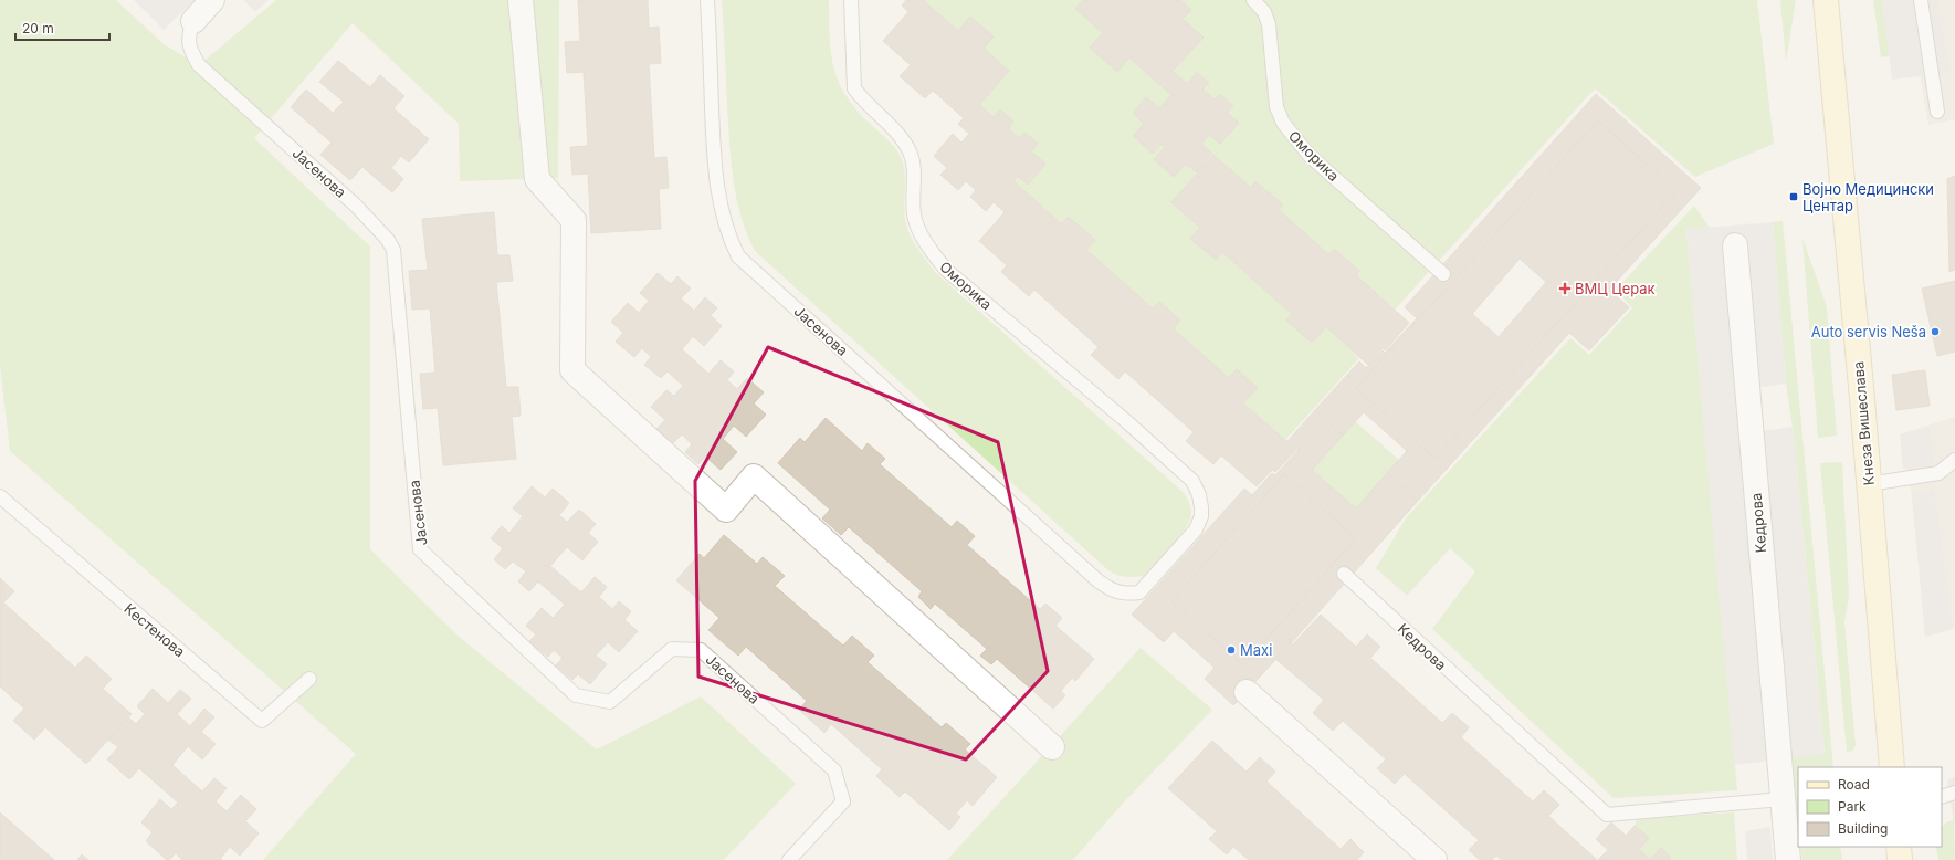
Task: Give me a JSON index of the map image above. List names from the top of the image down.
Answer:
{
  "streets": {
    "main road": ["Кнеза Вишеслава"],
    "street": ["Кедрова"],
    "lane": ["Оморика", "Јасенова", "Кестенова"]
  },
  "crossings": [
    ["Оморика", "Јасенова"]
  ],
  "places": {
    "transit": ["Војно Медицински Центар"],
    "health": ["ВМЦ Церак"],
    "other": ["Auto servis Neša", "Maxi"]
  },
  "legend": ["Road", "Park", "Building"],
  "scale_bar": "20 m"
}
